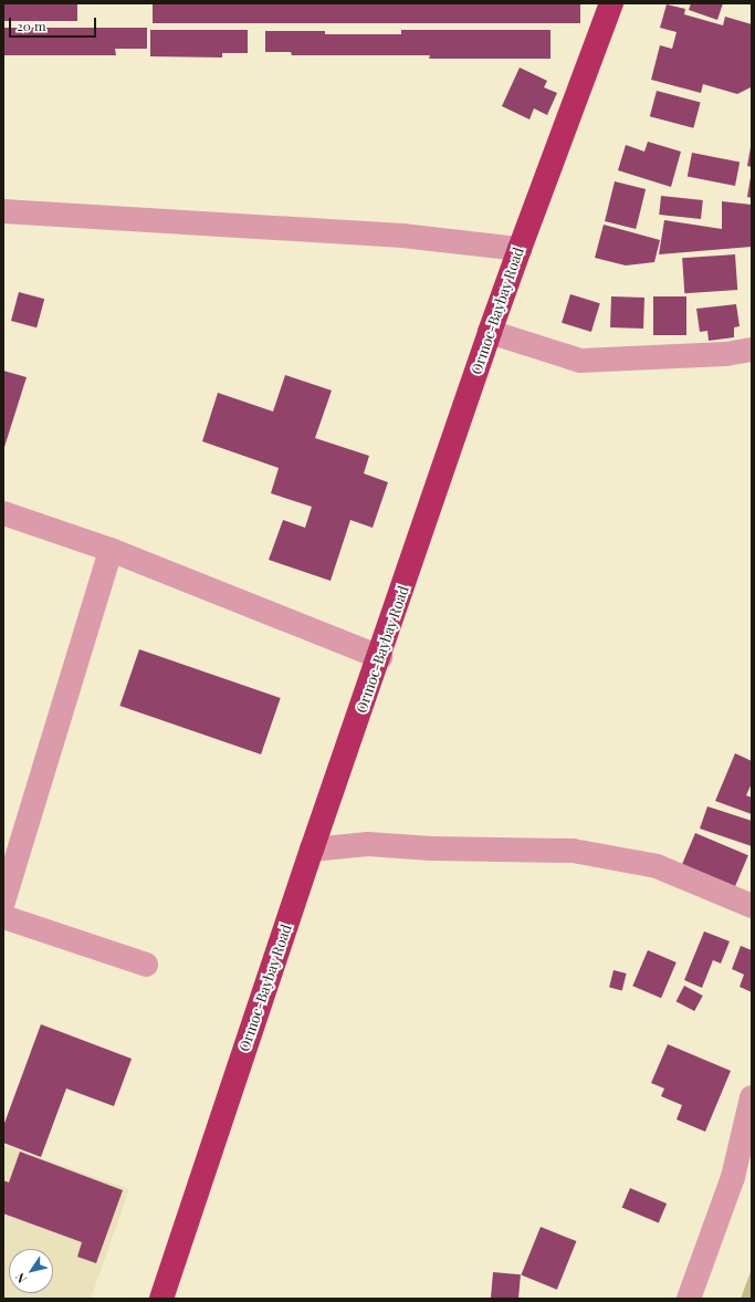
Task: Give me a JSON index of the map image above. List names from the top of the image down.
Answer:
{
  "streets": {
    "highway": ["Ormoc-Baybay Road"]
  },
  "scale_bar": "20 m",
  "north": "bottom left"
}
